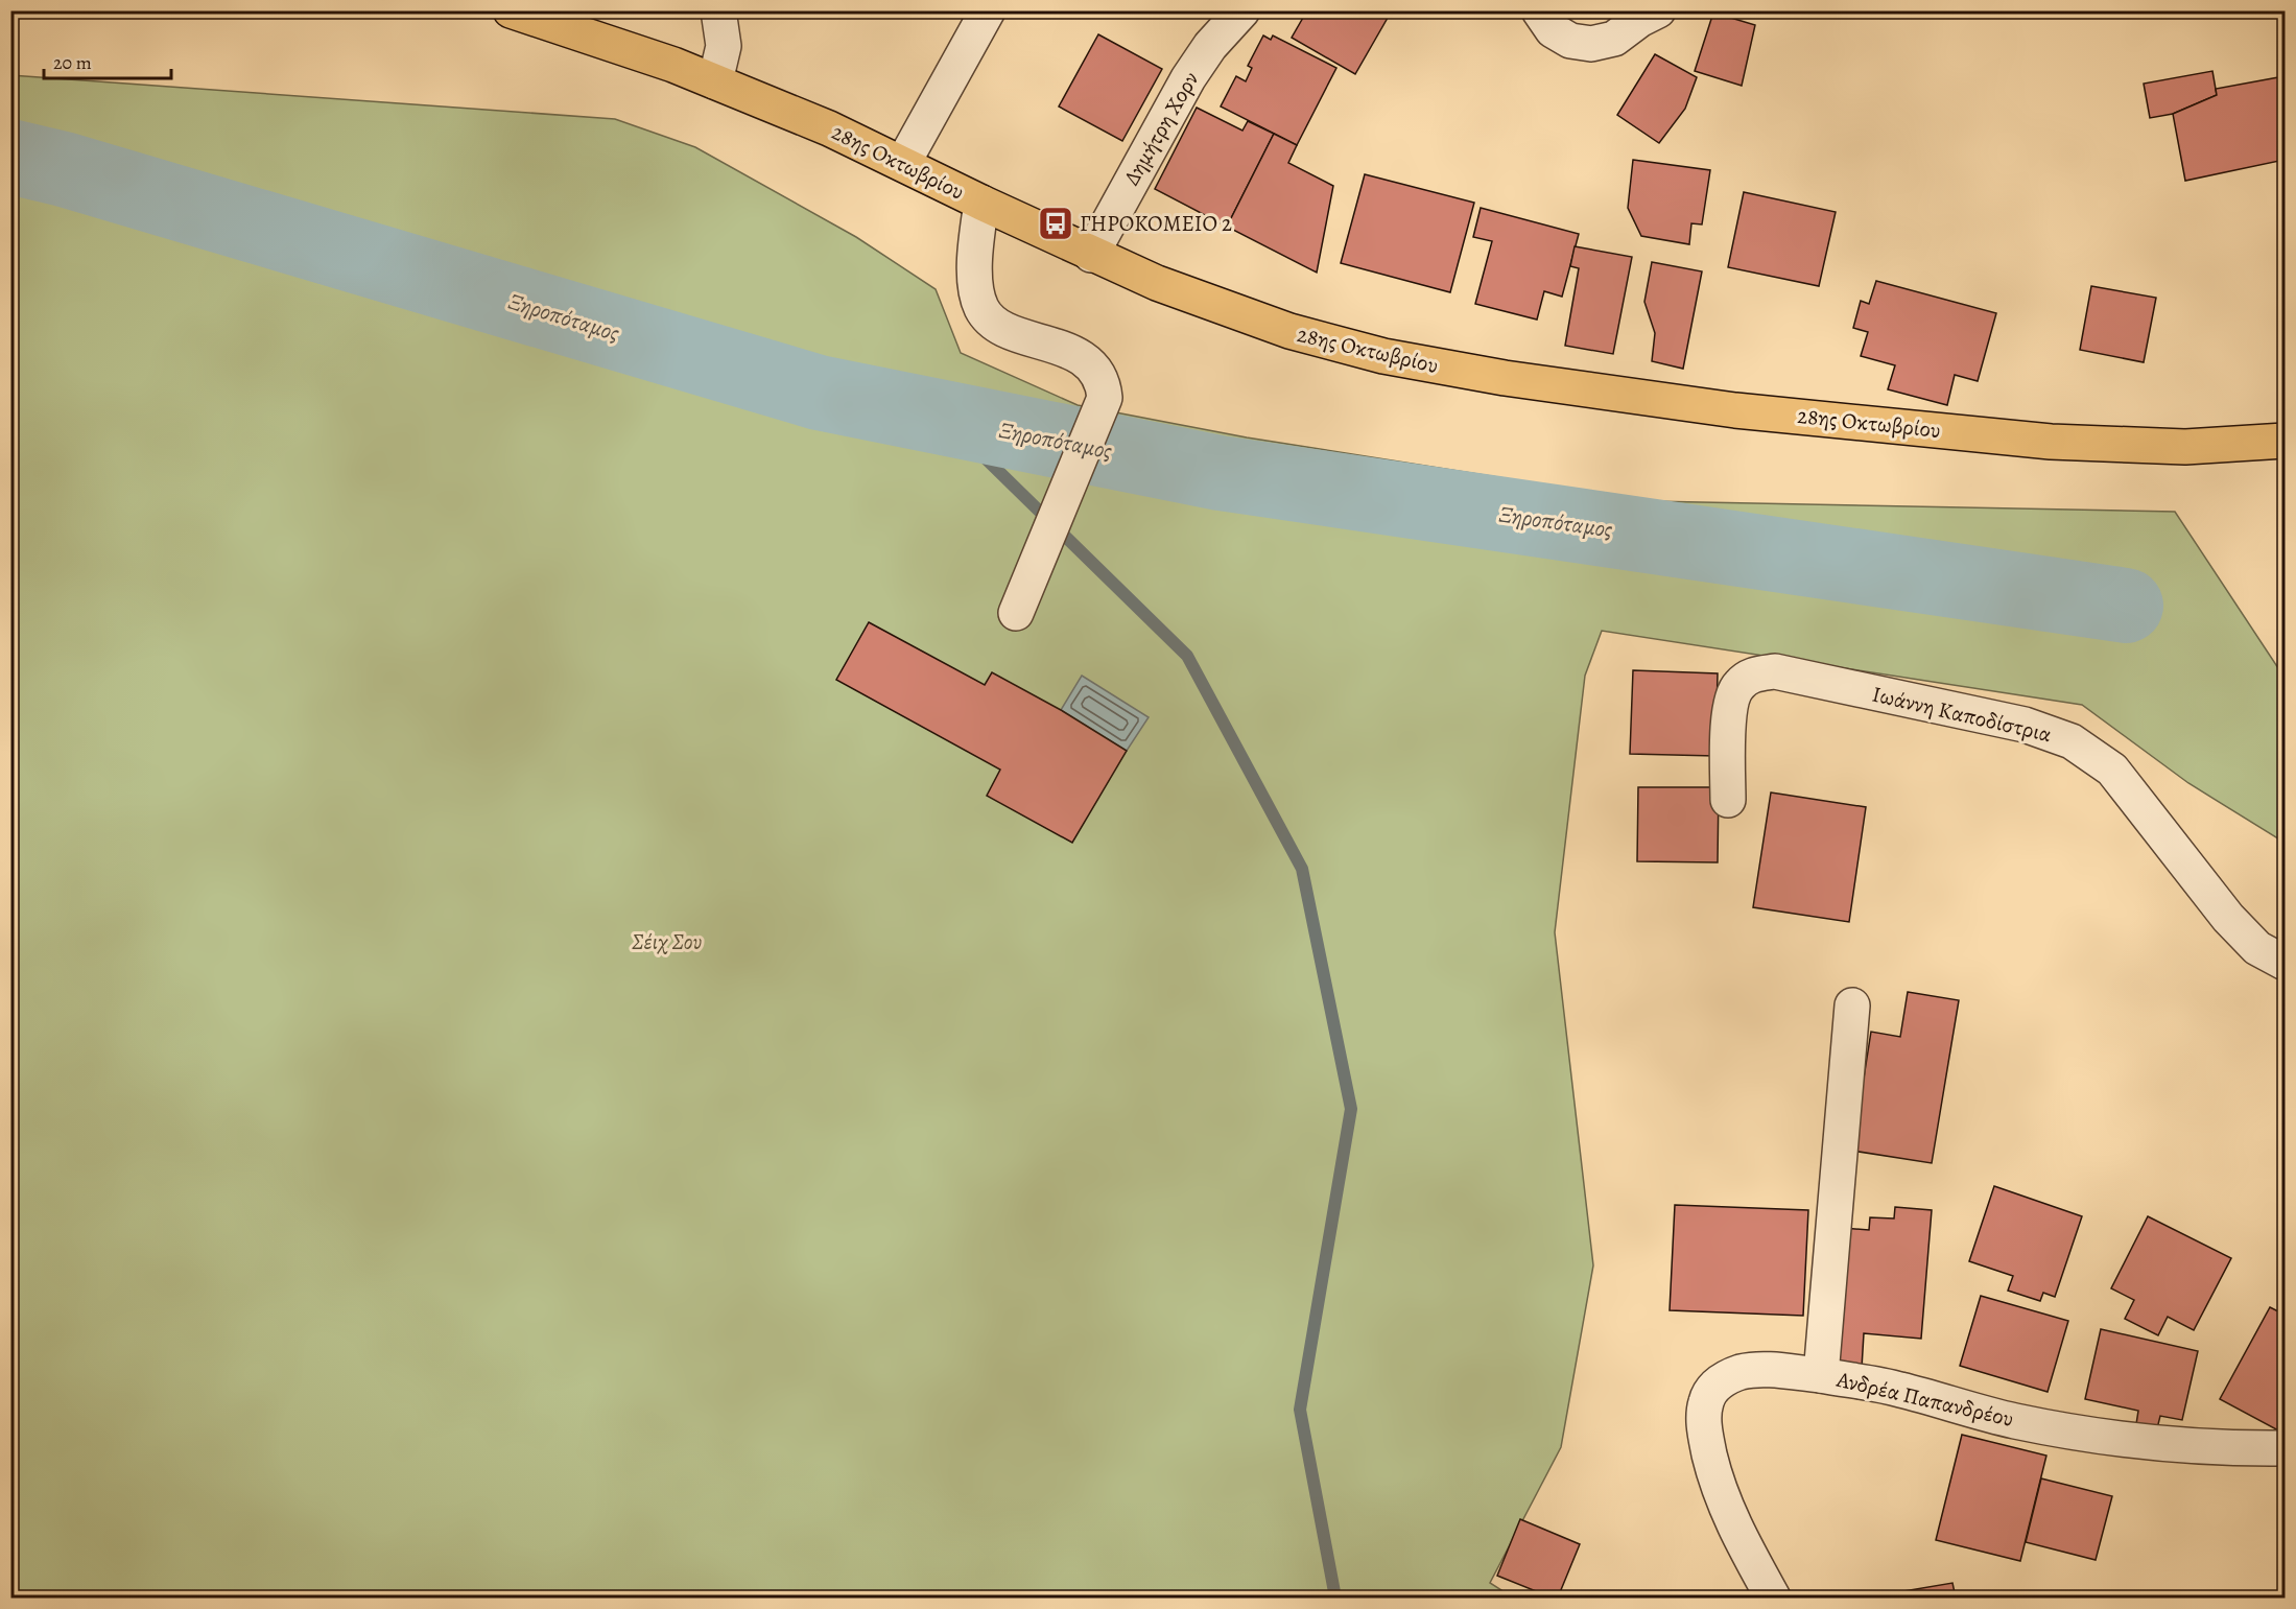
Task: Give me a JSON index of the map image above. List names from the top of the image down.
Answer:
{
  "streets": {
    "main road": ["28ης Οκτωβρίου"],
    "street": ["Δημήτρη Χορν", "Ιωάννη Καποδίστρια", "Ανδρέα Παπανδρέου"]
  },
  "crossings": [
    ["Δημήτρη Χορν", "28ης Οκτωβρίου"]
  ],
  "water": ["Ξηροπόταμος"],
  "parks": ["Σέιχ Σου"],
  "places": {
    "bus stop": ["ΓΗΡΟΚΟΜΕΙΟ 2"]
  },
  "scale_bar": "20 m"
}
